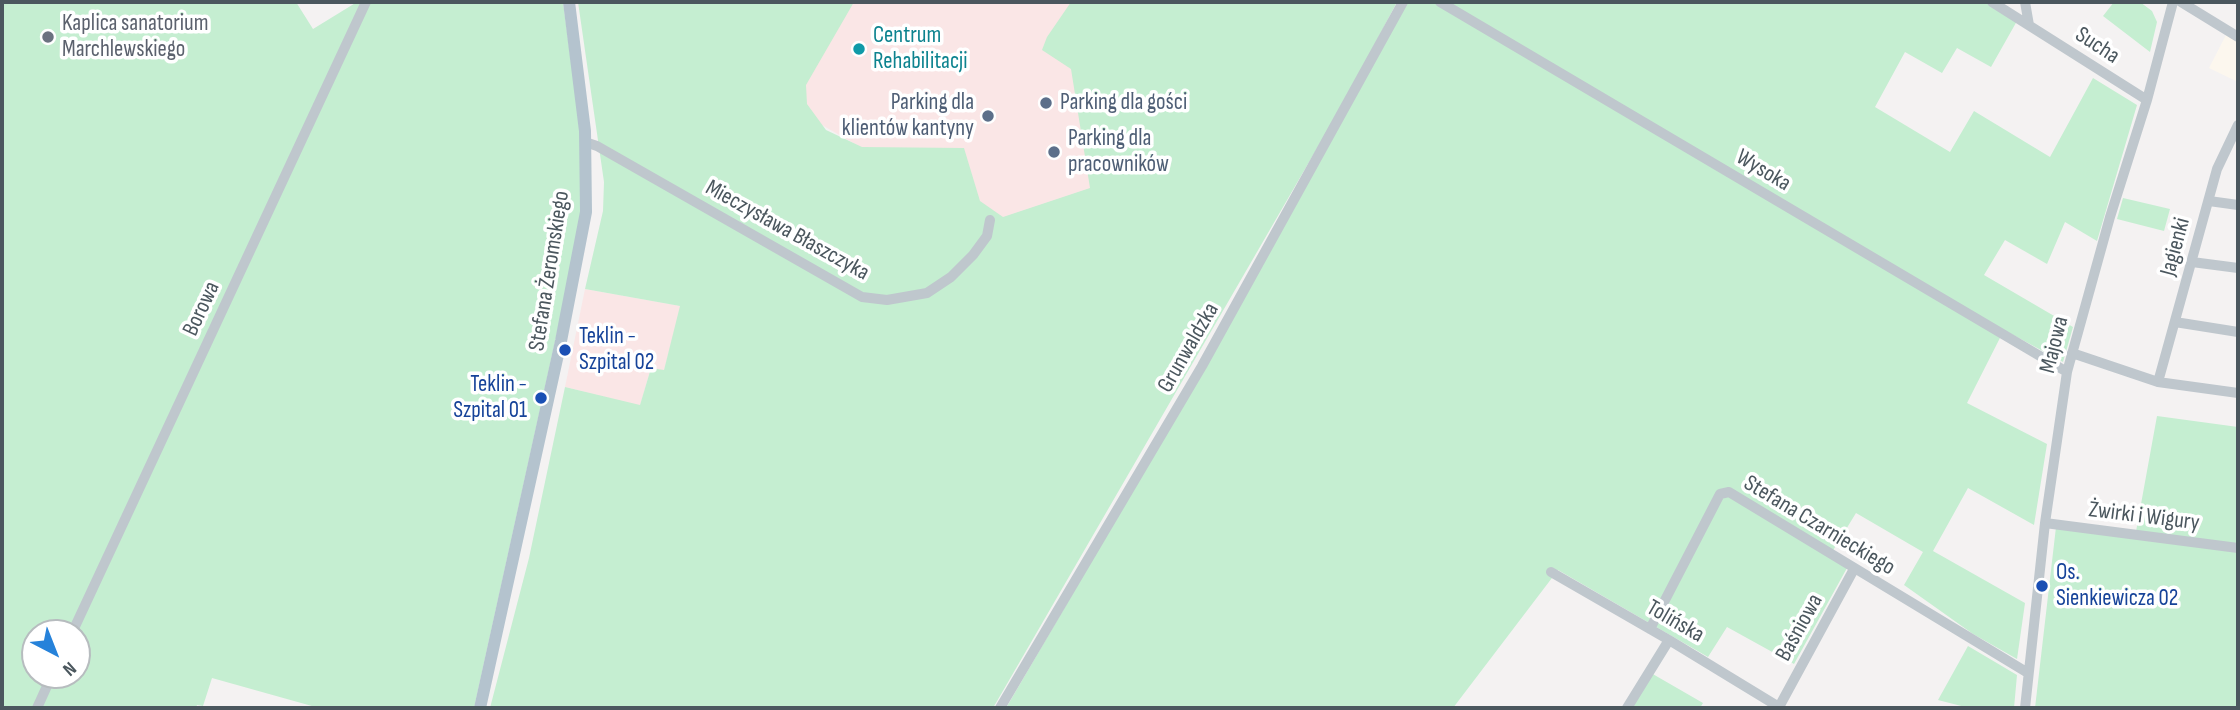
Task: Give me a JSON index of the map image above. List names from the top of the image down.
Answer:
{
  "streets": {
    "main road": ["Stefana Żeromskiego"],
    "street": [
      "Sucha",
      "Wysoka",
      "Mieczysława Błaszczyka",
      "Jagienki",
      "Borowa",
      "Majowa",
      "Grunwaldzka",
      "Żwirki i Wigury",
      "Stefana Czarnieckiego",
      "Tolińska",
      "Baśniowa"
    ]
  },
  "crossings": [
    ["Sucha", "Majowa"],
    ["Wysoka", "Majowa"],
    ["Mieczysława Błaszczyka", "Stefana Żeromskiego"],
    ["Majowa", "Żwirki i Wigury"],
    ["Majowa", "Stefana Czarnieckiego"],
    ["Stefana Czarnieckiego", "Tolińska"],
    ["Stefana Czarnieckiego", "Baśniowa"],
    ["Tolińska", "Baśniowa"]
  ],
  "places": [
    "Kaplica sanatorium Marchlewskiego",
    "Centrum Rehabilitacji",
    "Parking dla gości",
    "Parking dla klientów kantyny",
    "Parking dla pracowników",
    "Teklin - Szpital 02",
    "Teklin - Szpital 01",
    "Os. Sienkiewicza 02"
  ],
  "north": "bottom right"
}
